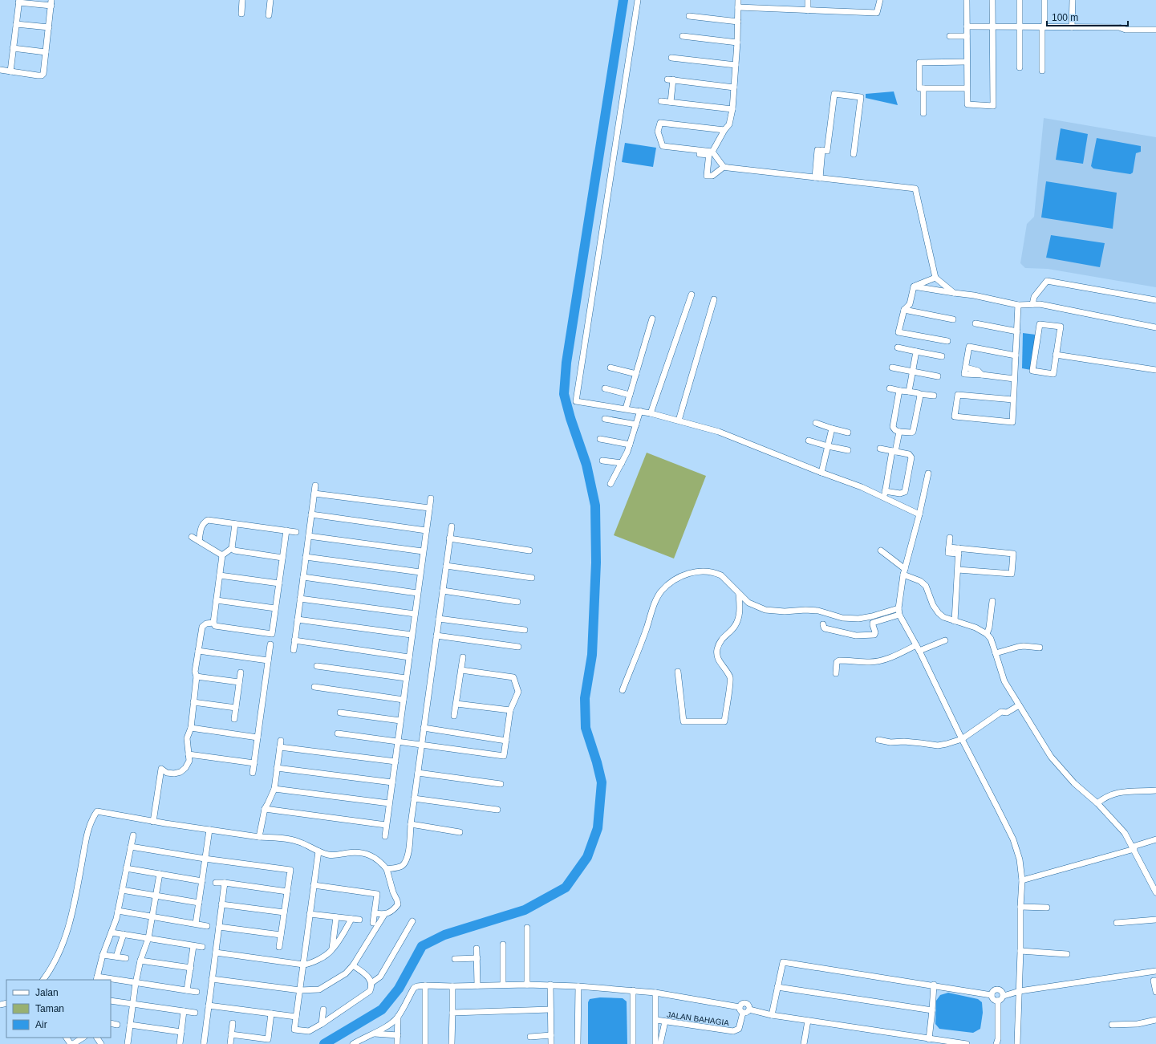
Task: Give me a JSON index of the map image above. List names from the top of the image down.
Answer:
{
  "streets": {
    "street": ["JALAN BAHAGIA"]
  },
  "legend": ["Jalan", "Taman", "Air"],
  "scale_bar": "100 m"
}
